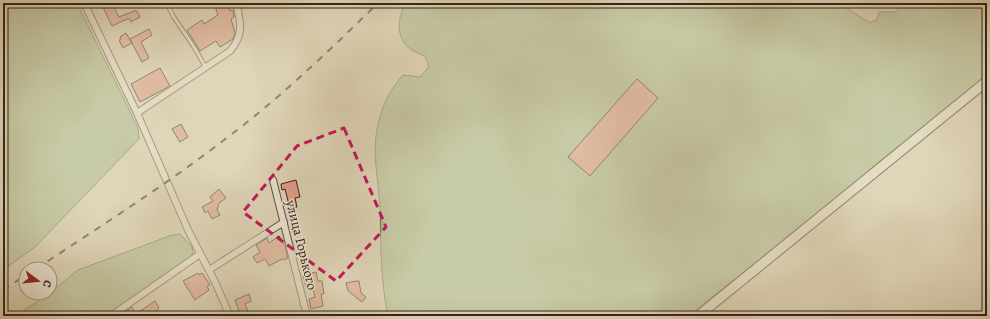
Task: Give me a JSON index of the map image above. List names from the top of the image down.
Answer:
{
  "streets": {
    "street": ["улица Горького"]
  },
  "north": "right"
}
